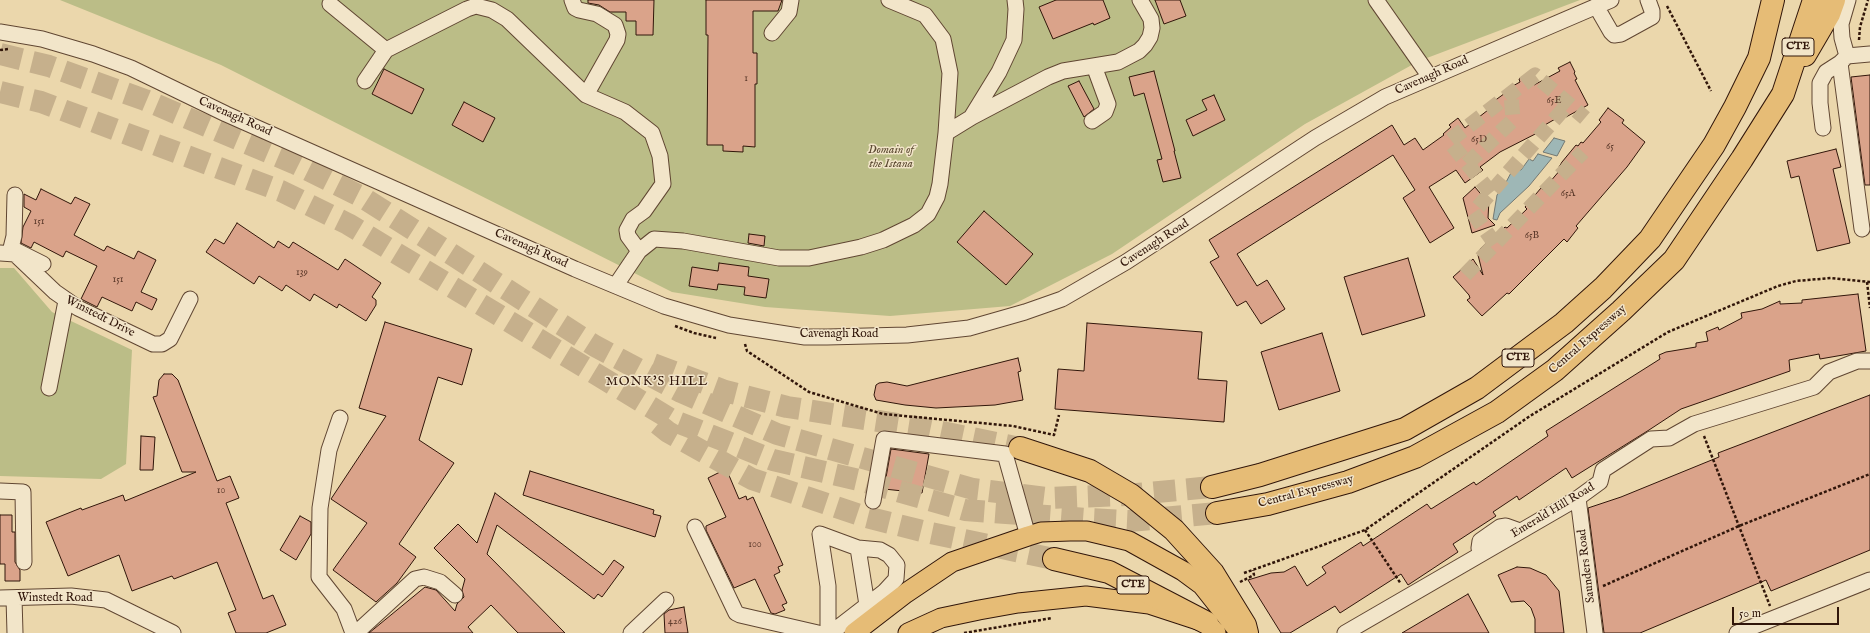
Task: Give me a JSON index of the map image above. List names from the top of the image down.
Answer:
{
  "streets": {
    "highway": ["CTE", "Central Expressway"],
    "street": [
      "Cavenagh Road",
      "Winstedt Drive",
      "Emerald Hill Road",
      "Saunders Road",
      "Winstedt Road"
    ]
  },
  "crossings": [
    ["Emerald Hill Road", "Saunders Road"]
  ],
  "districts": ["MONK'S HILL"],
  "parks": ["Domain of the Istana"],
  "house_numbers": [
    "1",
    "65E",
    "65D",
    "65",
    "65A",
    "151",
    "65B",
    "139",
    "151",
    "10",
    "100",
    "426"
  ],
  "scale_bar": "50 m"
}
